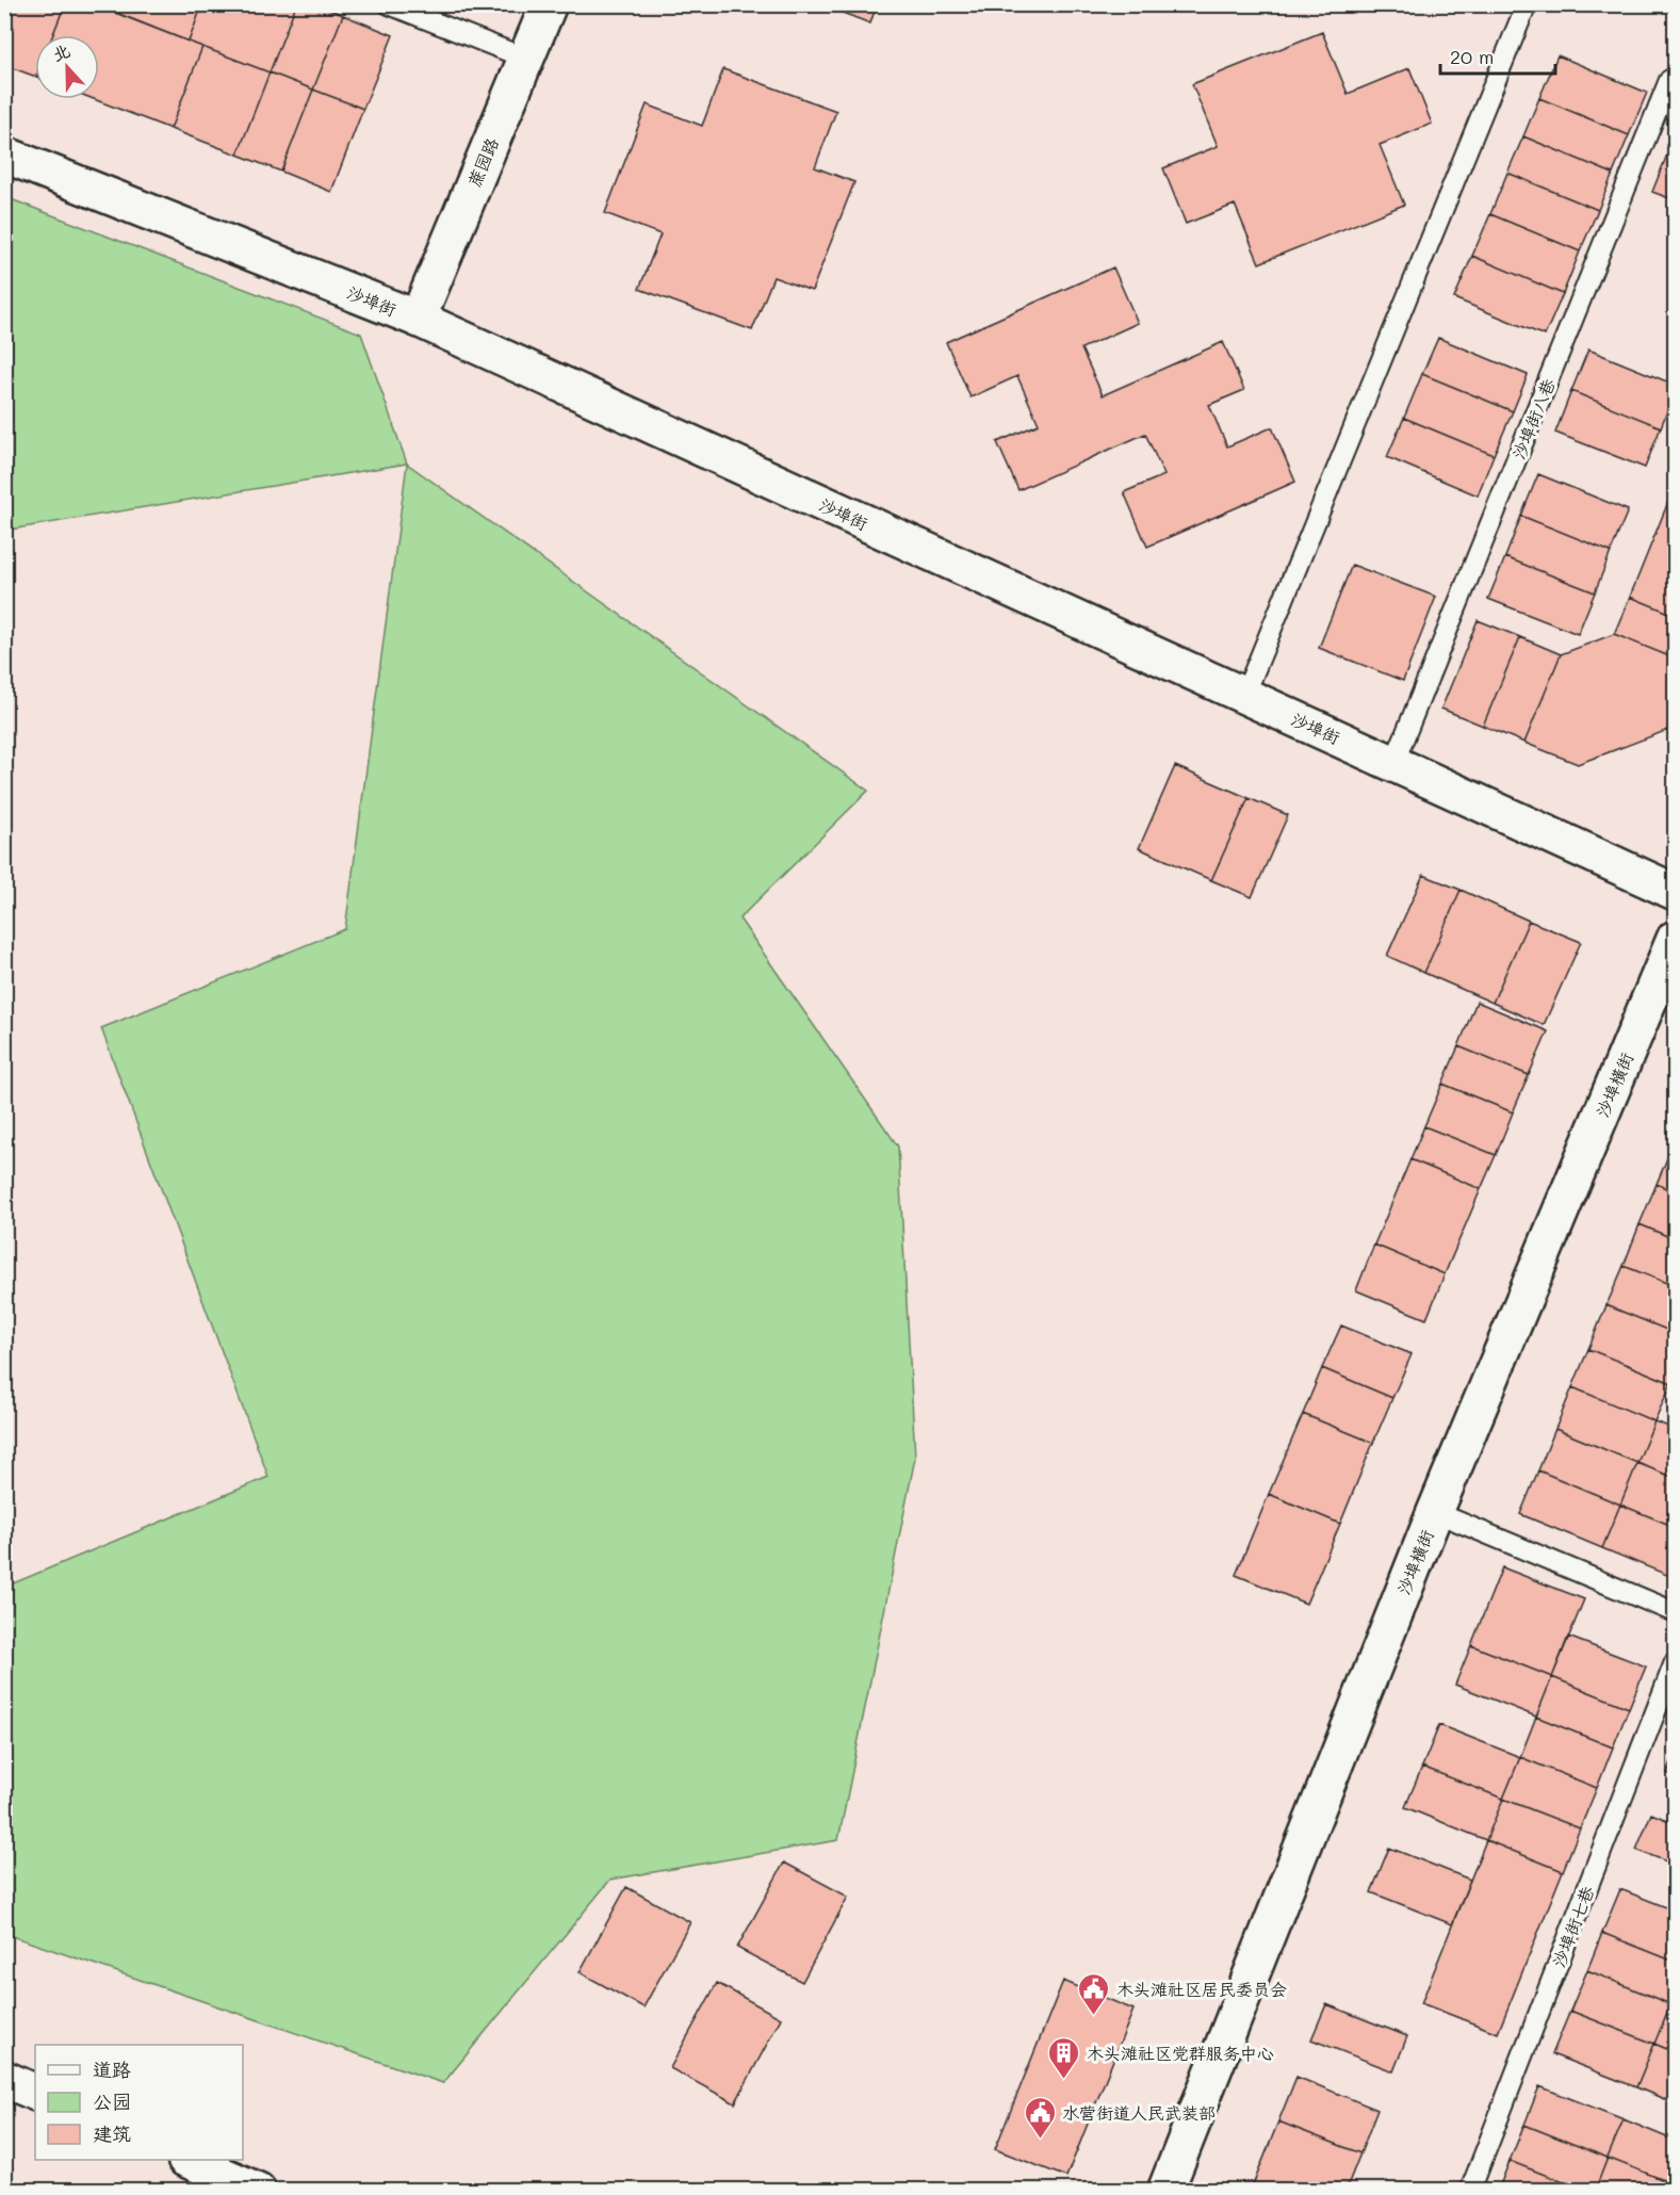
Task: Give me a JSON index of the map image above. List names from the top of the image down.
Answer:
{
  "streets": {
    "street": ["蔗园路", "沙埠街", "沙埠横街"],
    "lane": ["沙埠街八巷", "沙埠街七巷"]
  },
  "crossings": [
    ["蔗园路", "沙埠街"],
    ["沙埠街", "沙埠街八巷"]
  ],
  "places": {
    "public building": ["木头滩社区居民委员会", "水营街道人民武装部"],
    "building": ["木头滩社区党群服务中心"]
  },
  "legend": ["道路", "公园", "建筑"],
  "scale_bar": "20 m",
  "north": "top"
}
